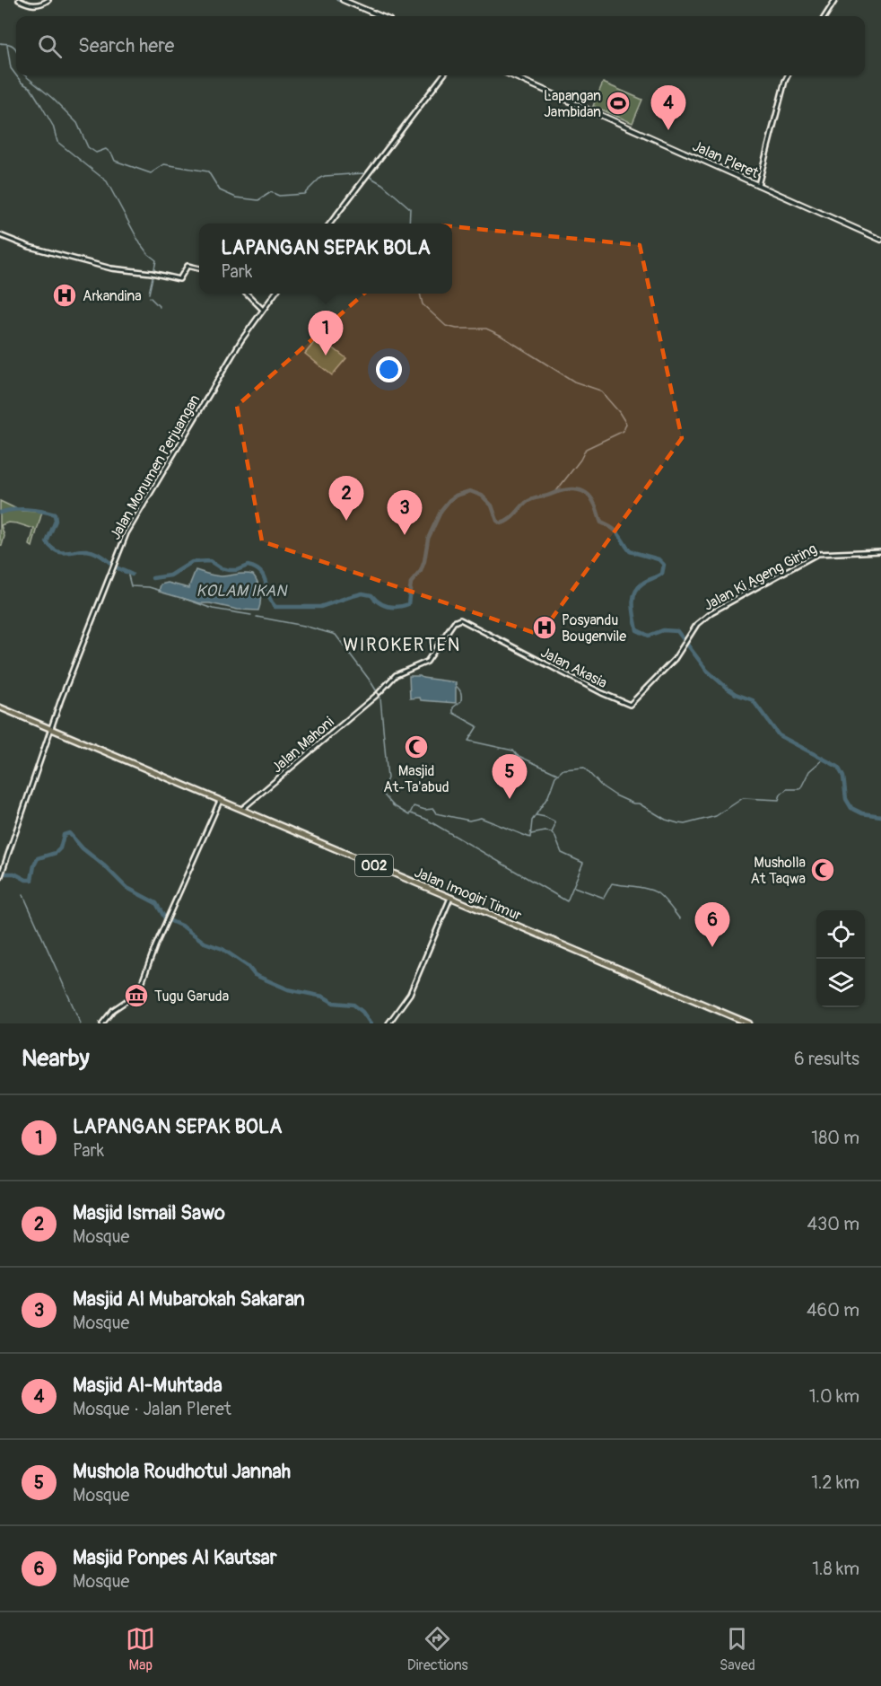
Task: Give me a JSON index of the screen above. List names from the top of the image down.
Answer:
{
  "streets": {
    "main road": ["Jalan Pleret", "002", "Jalan Imogiri Timur"],
    "street": [
      "Jalan Monumen Perjuangan",
      "Jalan Ki Ageng Giring",
      "Jalan Akasia",
      "Jalan Mahoni"
    ]
  },
  "crossings": [
    ["Jalan Monumen Perjuangan", "Jalan Imogiri Timur"],
    ["Jalan Ki Ageng Giring", "Jalan Akasia"],
    ["Jalan Akasia", "Jalan Mahoni"],
    ["Jalan Mahoni", "Jalan Imogiri Timur"]
  ],
  "districts": ["WIROKERTEN"],
  "water": ["KOLAM IKAN"],
  "places": {
    "sports": ["Lapangan Jambidan"],
    "hospital": ["Arkandina", "Posyandu Bougenvile"],
    "mosque": ["Masjid At-Ta'abud", "Musholla At Taqwa"],
    "museum": ["Tugu Garuda"]
  },
  "page": {
    "search": "Search here",
    "pins": [
      "4",
      "1",
      "2",
      "3",
      "5",
      "6"
    ],
    "popup": ["LAPANGAN SEPAK BOLA", "Park"],
    "heading": ["Nearby", "6 results"],
    "list": [
      {
        "mark": "1",
        "name": "LAPANGAN SEPAK BOLA",
        "note": "Park",
        "value": "180 m"
      },
      {
        "mark": "2",
        "name": "Masjid Ismail Sawo",
        "note": "Mosque",
        "value": "430 m"
      },
      {
        "mark": "3",
        "name": "Masjid Al Mubarokah Sakaran",
        "note": "Mosque",
        "value": "460 m"
      },
      {
        "mark": "4",
        "name": "Masjid Al-Muhtada",
        "note": "Mosque · Jalan Pleret",
        "value": "1.0 km"
      },
      {
        "mark": "5",
        "name": "Mushola Roudhotul Jannah",
        "note": "Mosque",
        "value": "1.2 km"
      },
      {
        "mark": "6",
        "name": "Masjid Ponpes Al Kautsar",
        "note": "Mosque",
        "value": "1.8 km"
      }
    ],
    "nav": ["Map", "Directions", "Saved"]
  }
}
